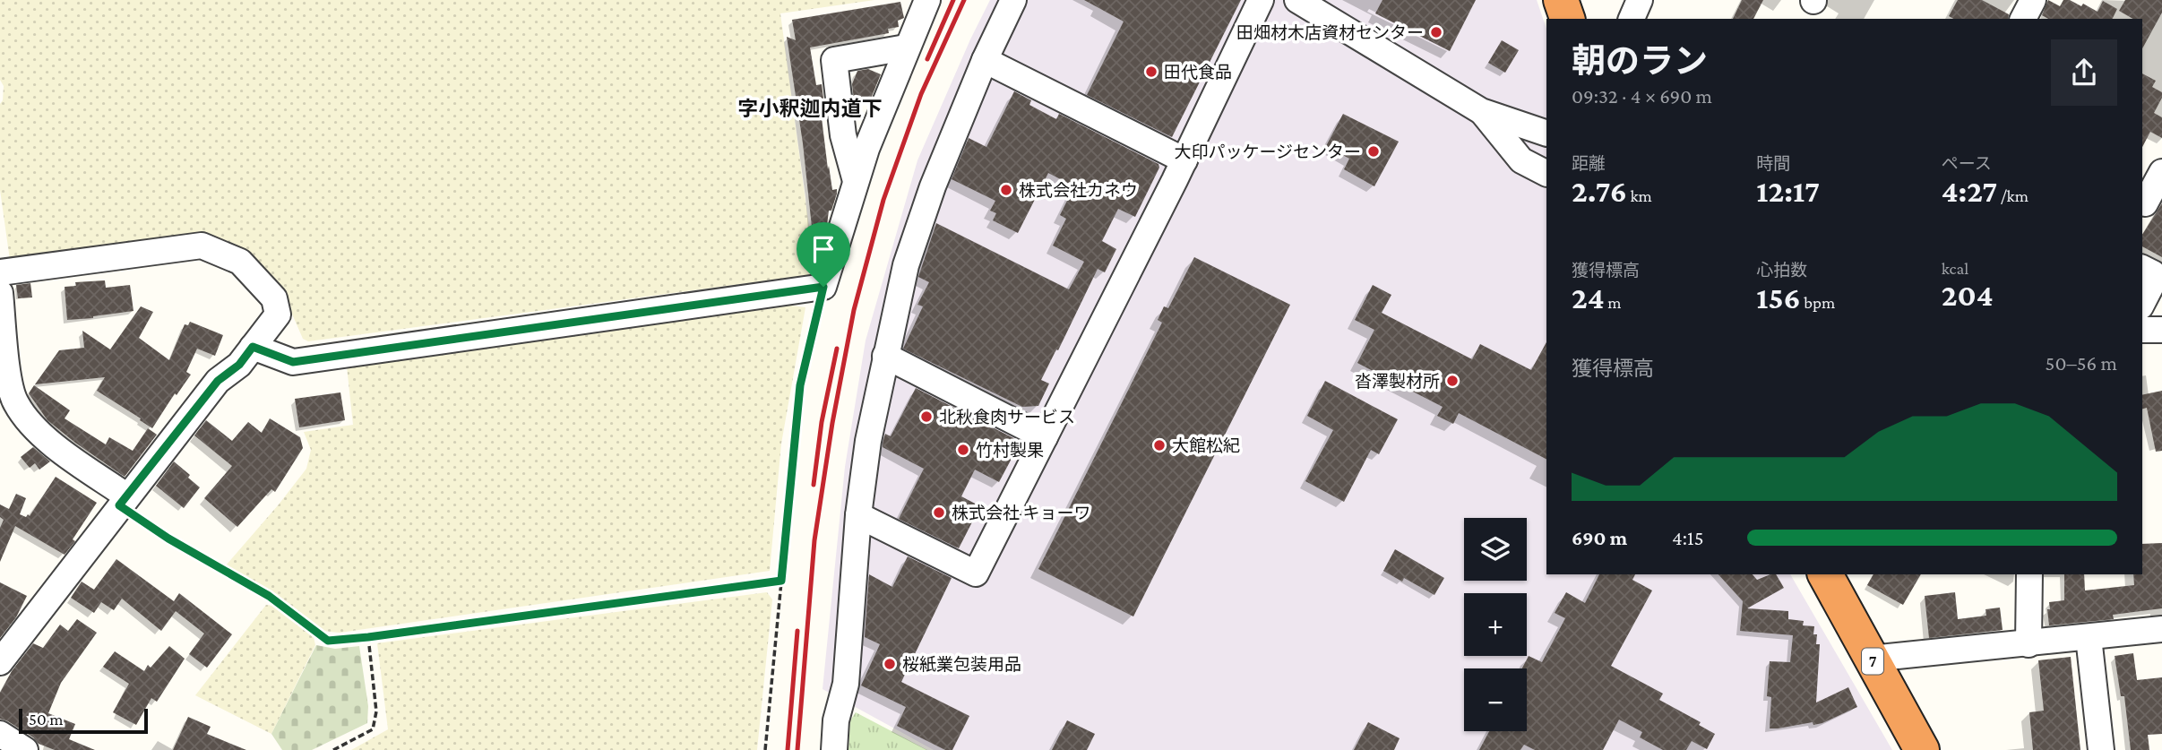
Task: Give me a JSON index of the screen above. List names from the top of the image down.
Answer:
{
  "streets": {
    "highway": ["7"]
  },
  "districts": ["字小釈迦内道下"],
  "places": [
    "田畑材木店資材センター",
    "田代食品",
    "大印パッケージセンター",
    "株式会社カネウ",
    "沓澤製材所",
    "北秋食肉サービス",
    "大館松紀",
    "竹村製果",
    "株式会社 キョーワ",
    "桜紙業包装用品"
  ],
  "scale_bar": "50 m",
  "page": {
    "heading": ["朝のラン", "09:32 · 4 × 690 m"],
    "stats": [
      ["距離", "2.76 km"],
      ["時間", "12:17"],
      ["ペース", "4:27 /km"],
      ["獲得標高", "24 m"],
      ["心拍数", "156 bpm"],
      ["kcal", "204"]
    ],
    "chart": ["獲得標高", "50–56 m"],
    "list": [
      {
        "name": "690 m",
        "note": "4:15"
      }
    ],
    "map_buttons": ["+", "−"],
    "scale": "50 m"
  }
}
